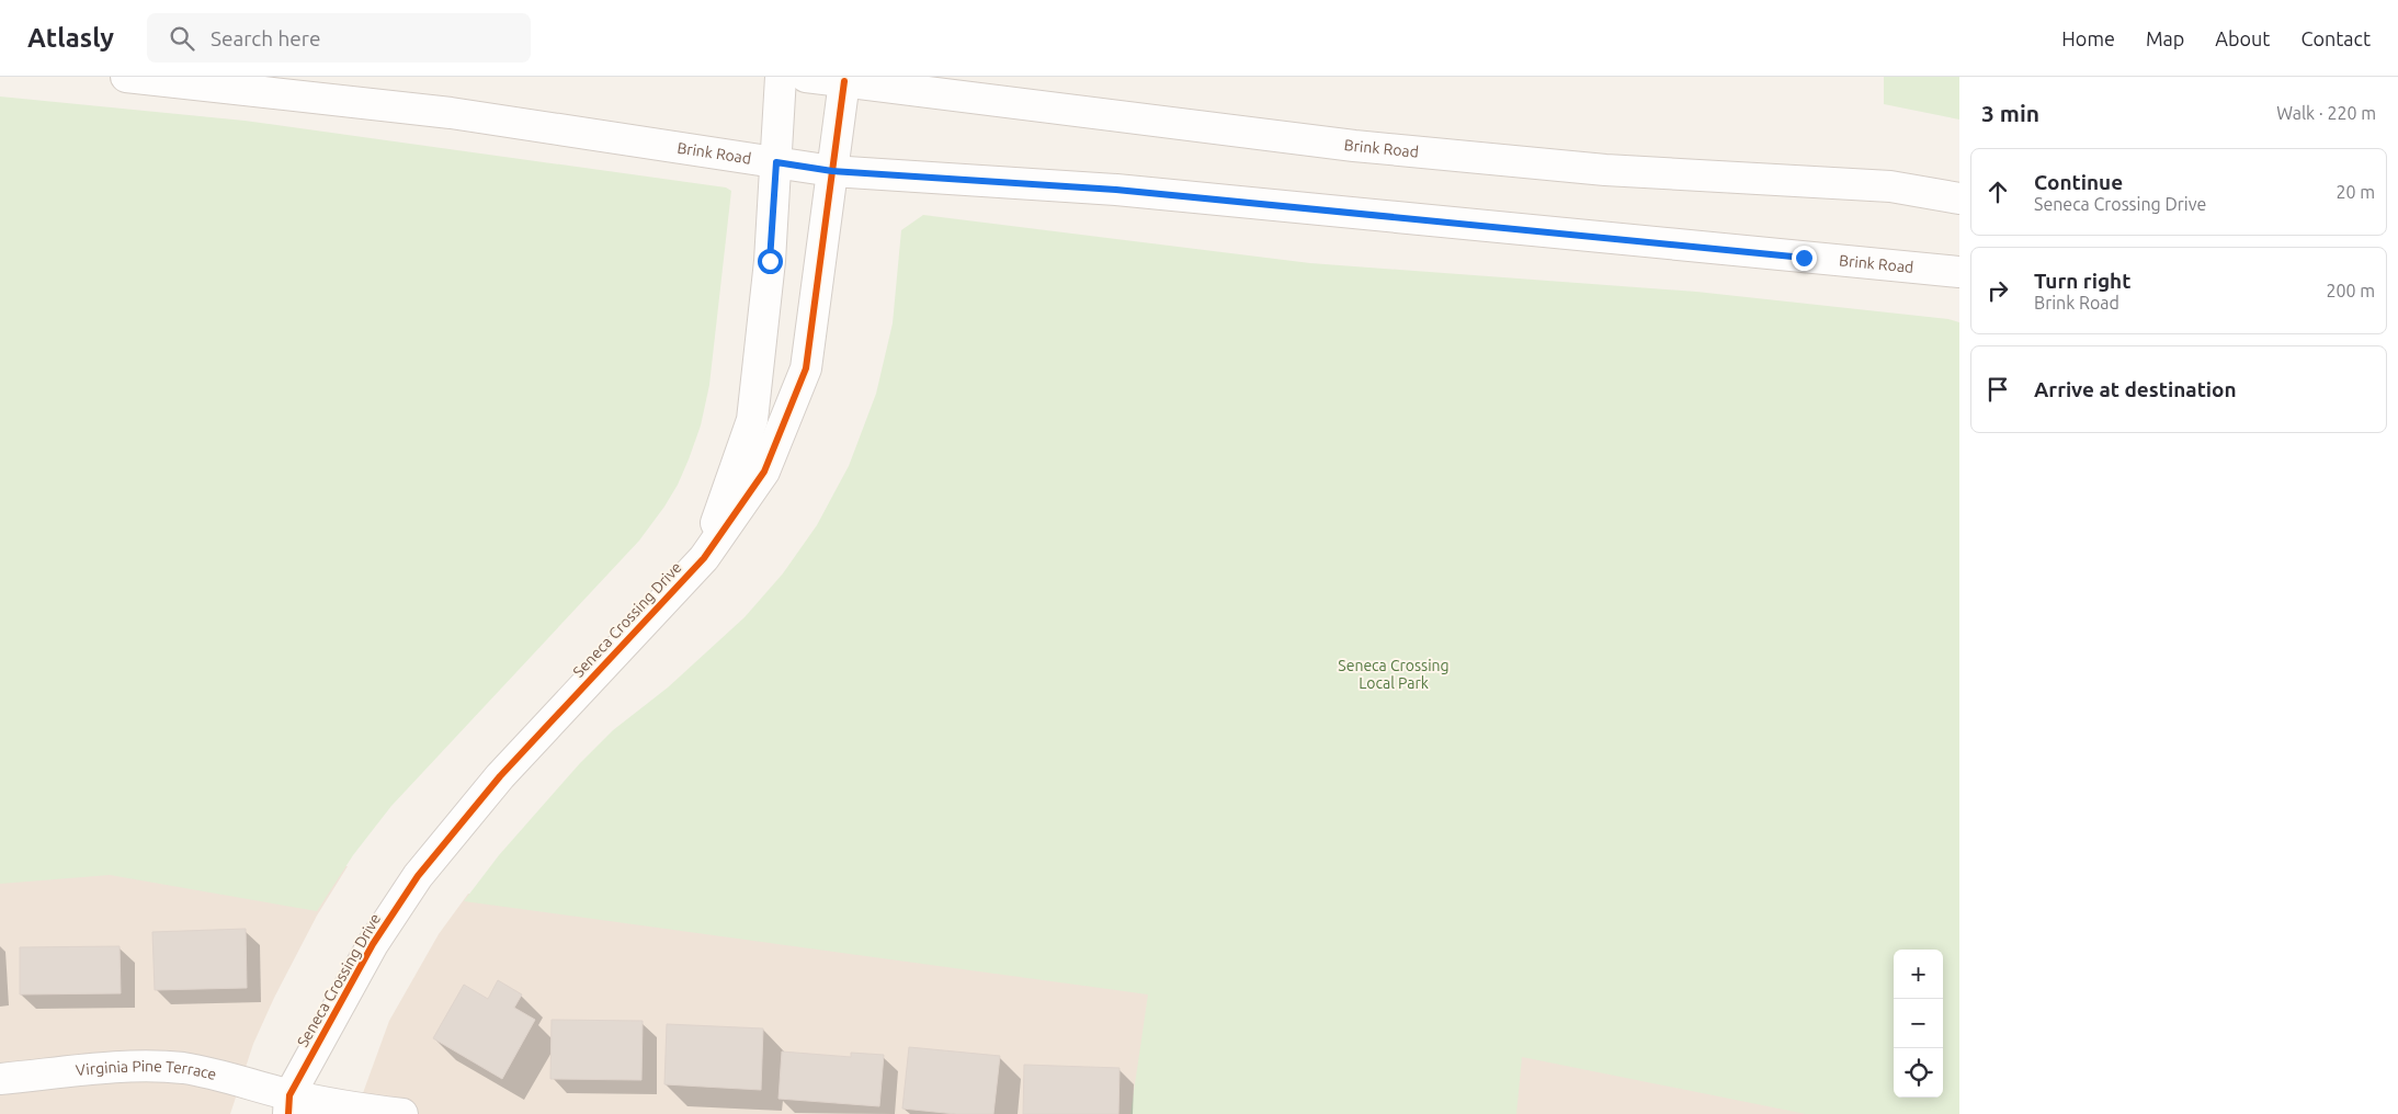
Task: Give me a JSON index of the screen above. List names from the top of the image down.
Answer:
{
  "streets": {
    "main road": ["Brink Road", "Seneca Crossing Drive", "Virginia Pine Terrace"]
  },
  "crossings": [
    ["Brink Road", "Seneca Crossing Drive"],
    ["Seneca Crossing Drive", "Virginia Pine Terrace"]
  ],
  "parks": ["Seneca Crossing Local Park"],
  "page": {
    "header": "Atlasly",
    "search": "Search here",
    "nav": [
      "Home",
      "Map",
      "About",
      "Contact"
    ],
    "heading": ["3 min", "Walk · 220 m"],
    "list": [
      ["Continue", "Seneca Crossing Drive", "20 m"],
      ["Turn right", "Brink Road", "200 m"],
      "Arrive at destination"
    ],
    "map_buttons": ["+", "−"]
  }
}
